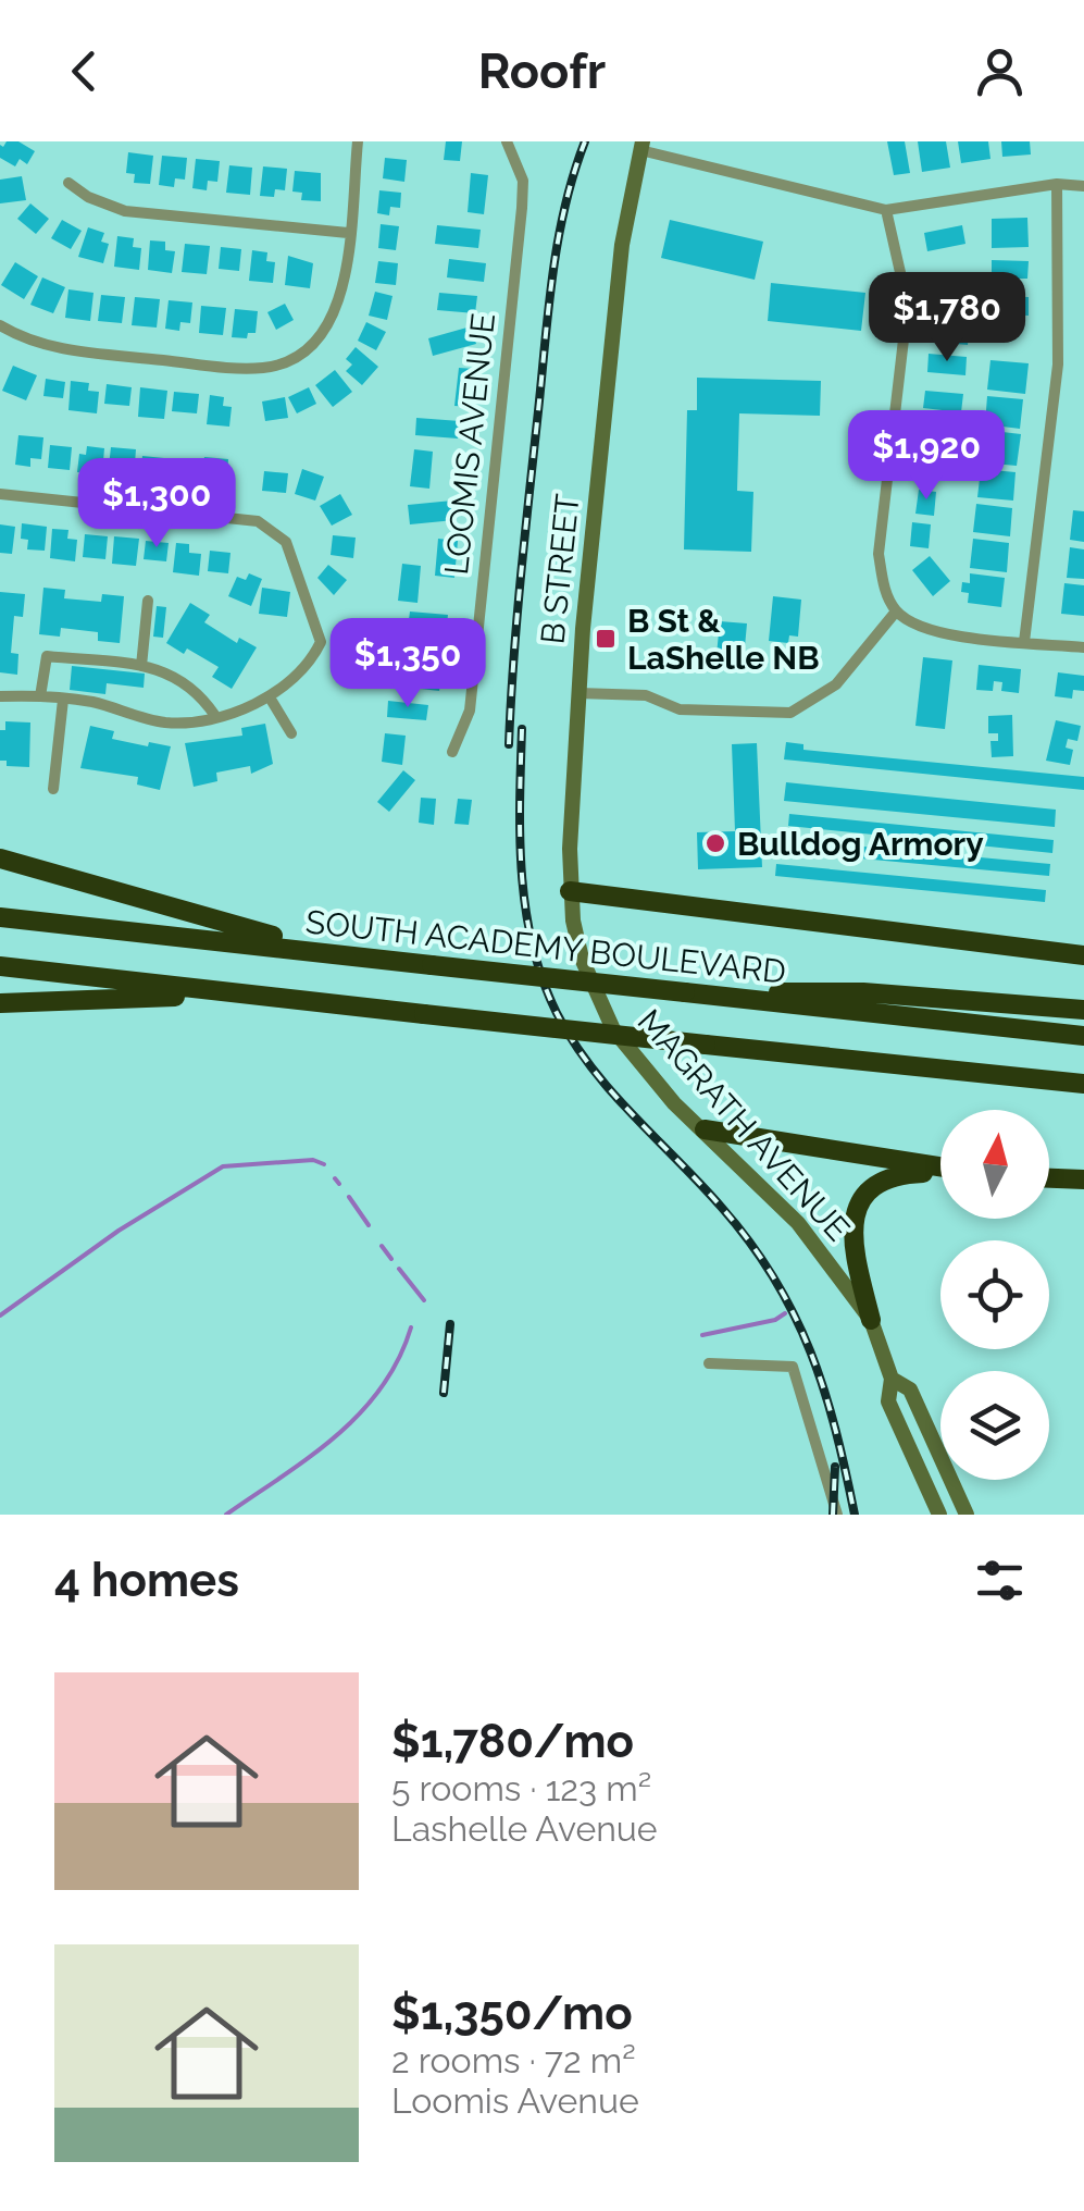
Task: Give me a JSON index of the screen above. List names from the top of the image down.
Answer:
{
  "streets": {
    "highway": ["SOUTH ACADEMY BOULEVARD"],
    "main road": ["B STREET", "MAGRATH AVENUE"],
    "street": ["LOOMIS AVENUE"]
  },
  "crossings": [
    ["B STREET", "MAGRATH AVENUE"]
  ],
  "places": {
    "transit": ["B St & LaShelle NB"],
    "other": ["Bulldog Armory"]
  },
  "north": "top",
  "page": {
    "header": "Roofr",
    "price": [
      "$1,780",
      "$1,920",
      "$1,300",
      "$1,350"
    ],
    "heading": "4 homes",
    "list": [
      {
        "name": "$1,780/mo",
        "note": "5 rooms · 123 m² · Lashelle Avenue"
      },
      {
        "name": "$1,350/mo",
        "note": "2 rooms · 72 m² · Loomis Avenue"
      }
    ]
  }
}
